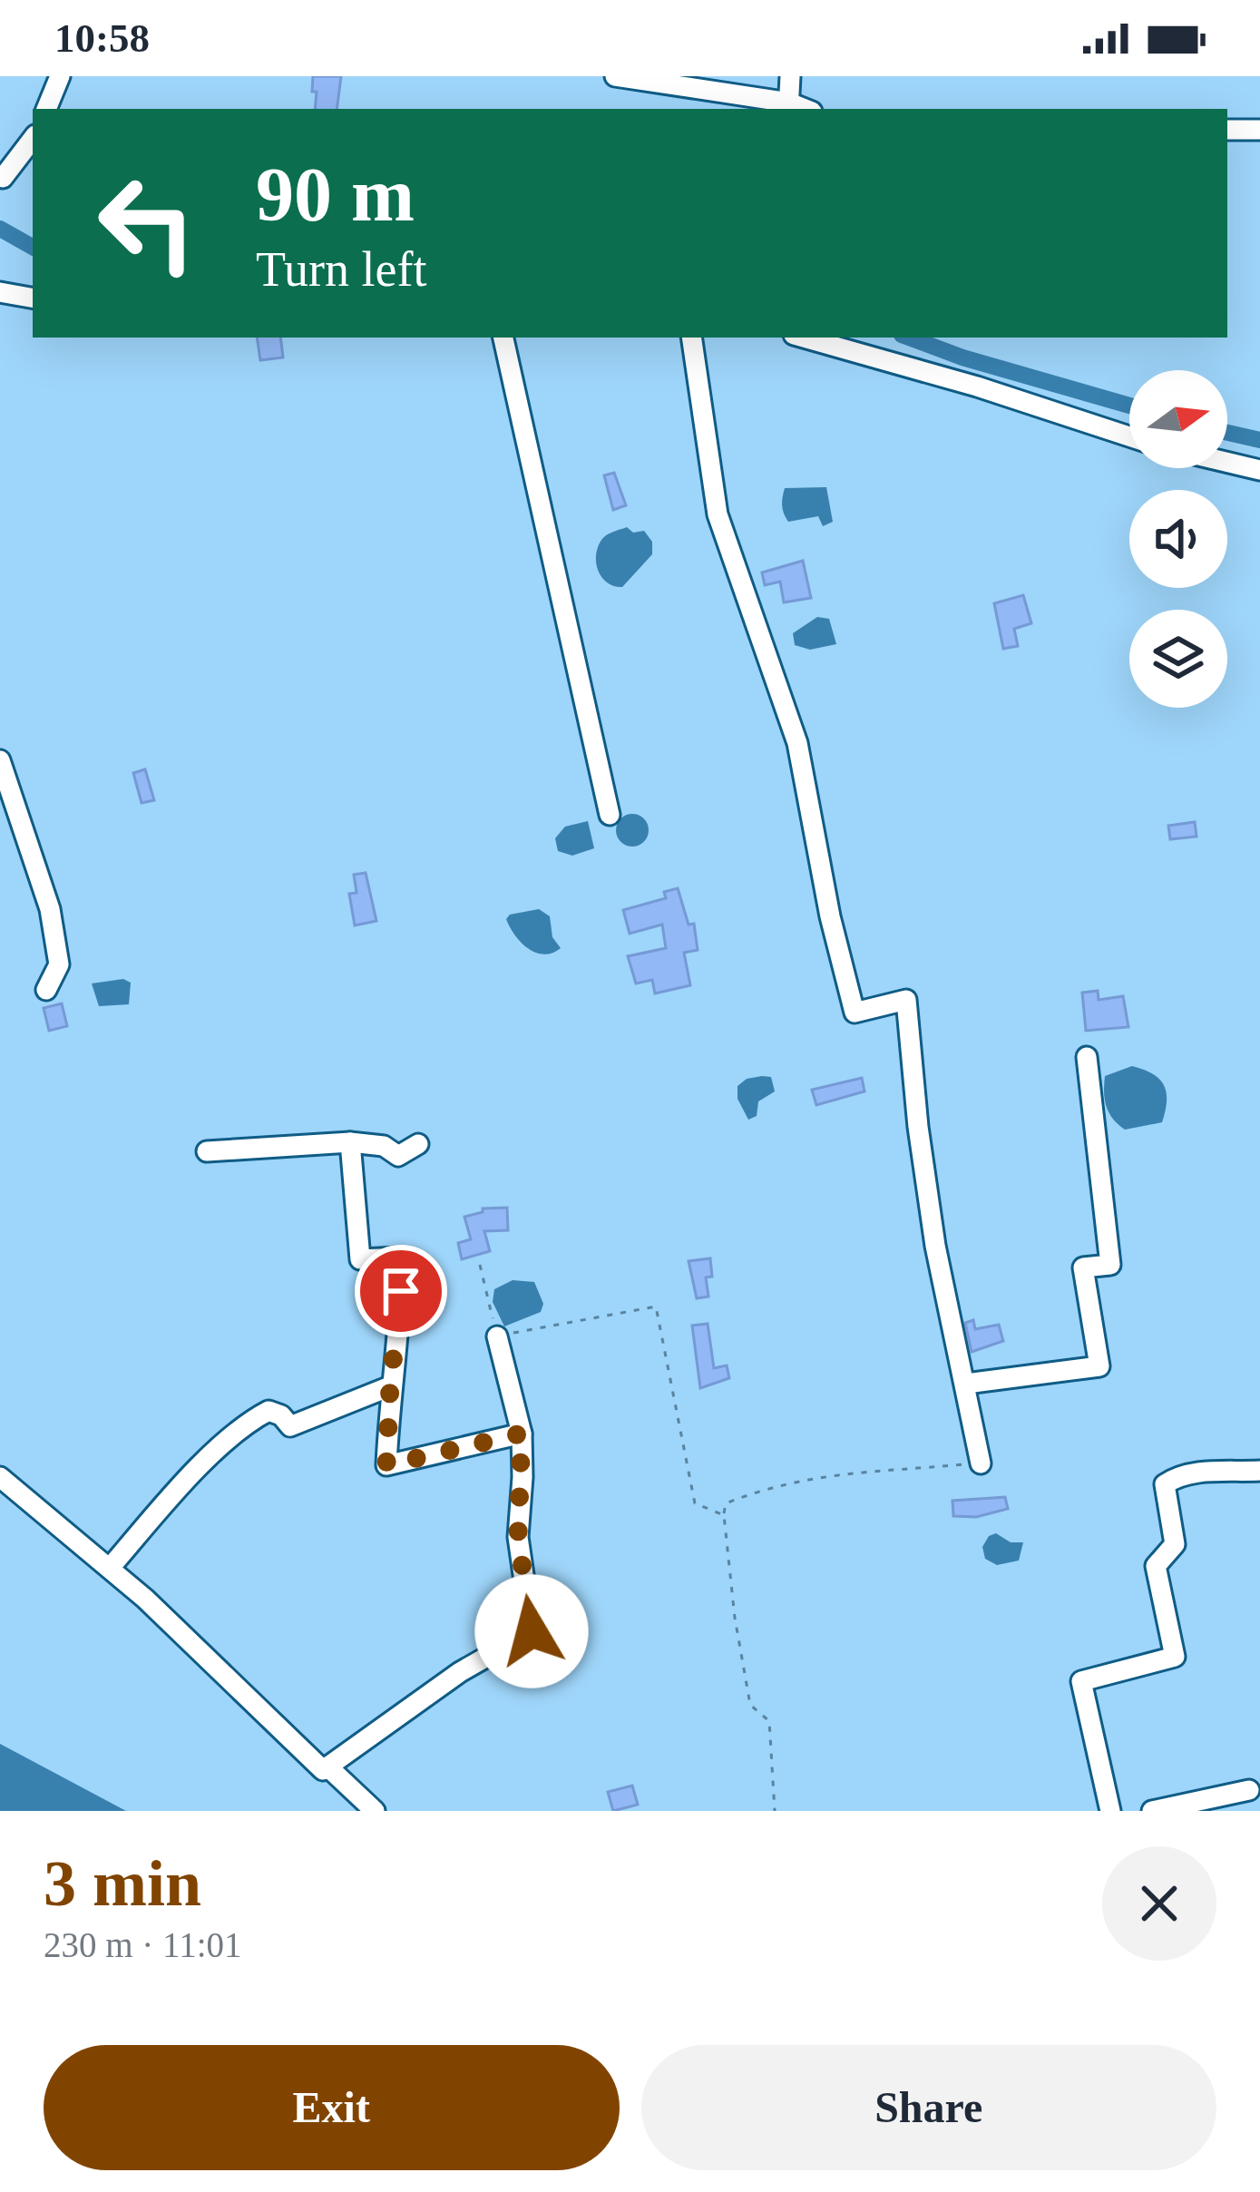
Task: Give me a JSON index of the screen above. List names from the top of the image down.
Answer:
{
  "north": "right",
  "page": {
    "status": "10:58",
    "turn": ["90 m", "Turn left"],
    "heading": ["3 min", "230 m · 11:01"],
    "buttons": ["Exit", "Share"]
  }
}
